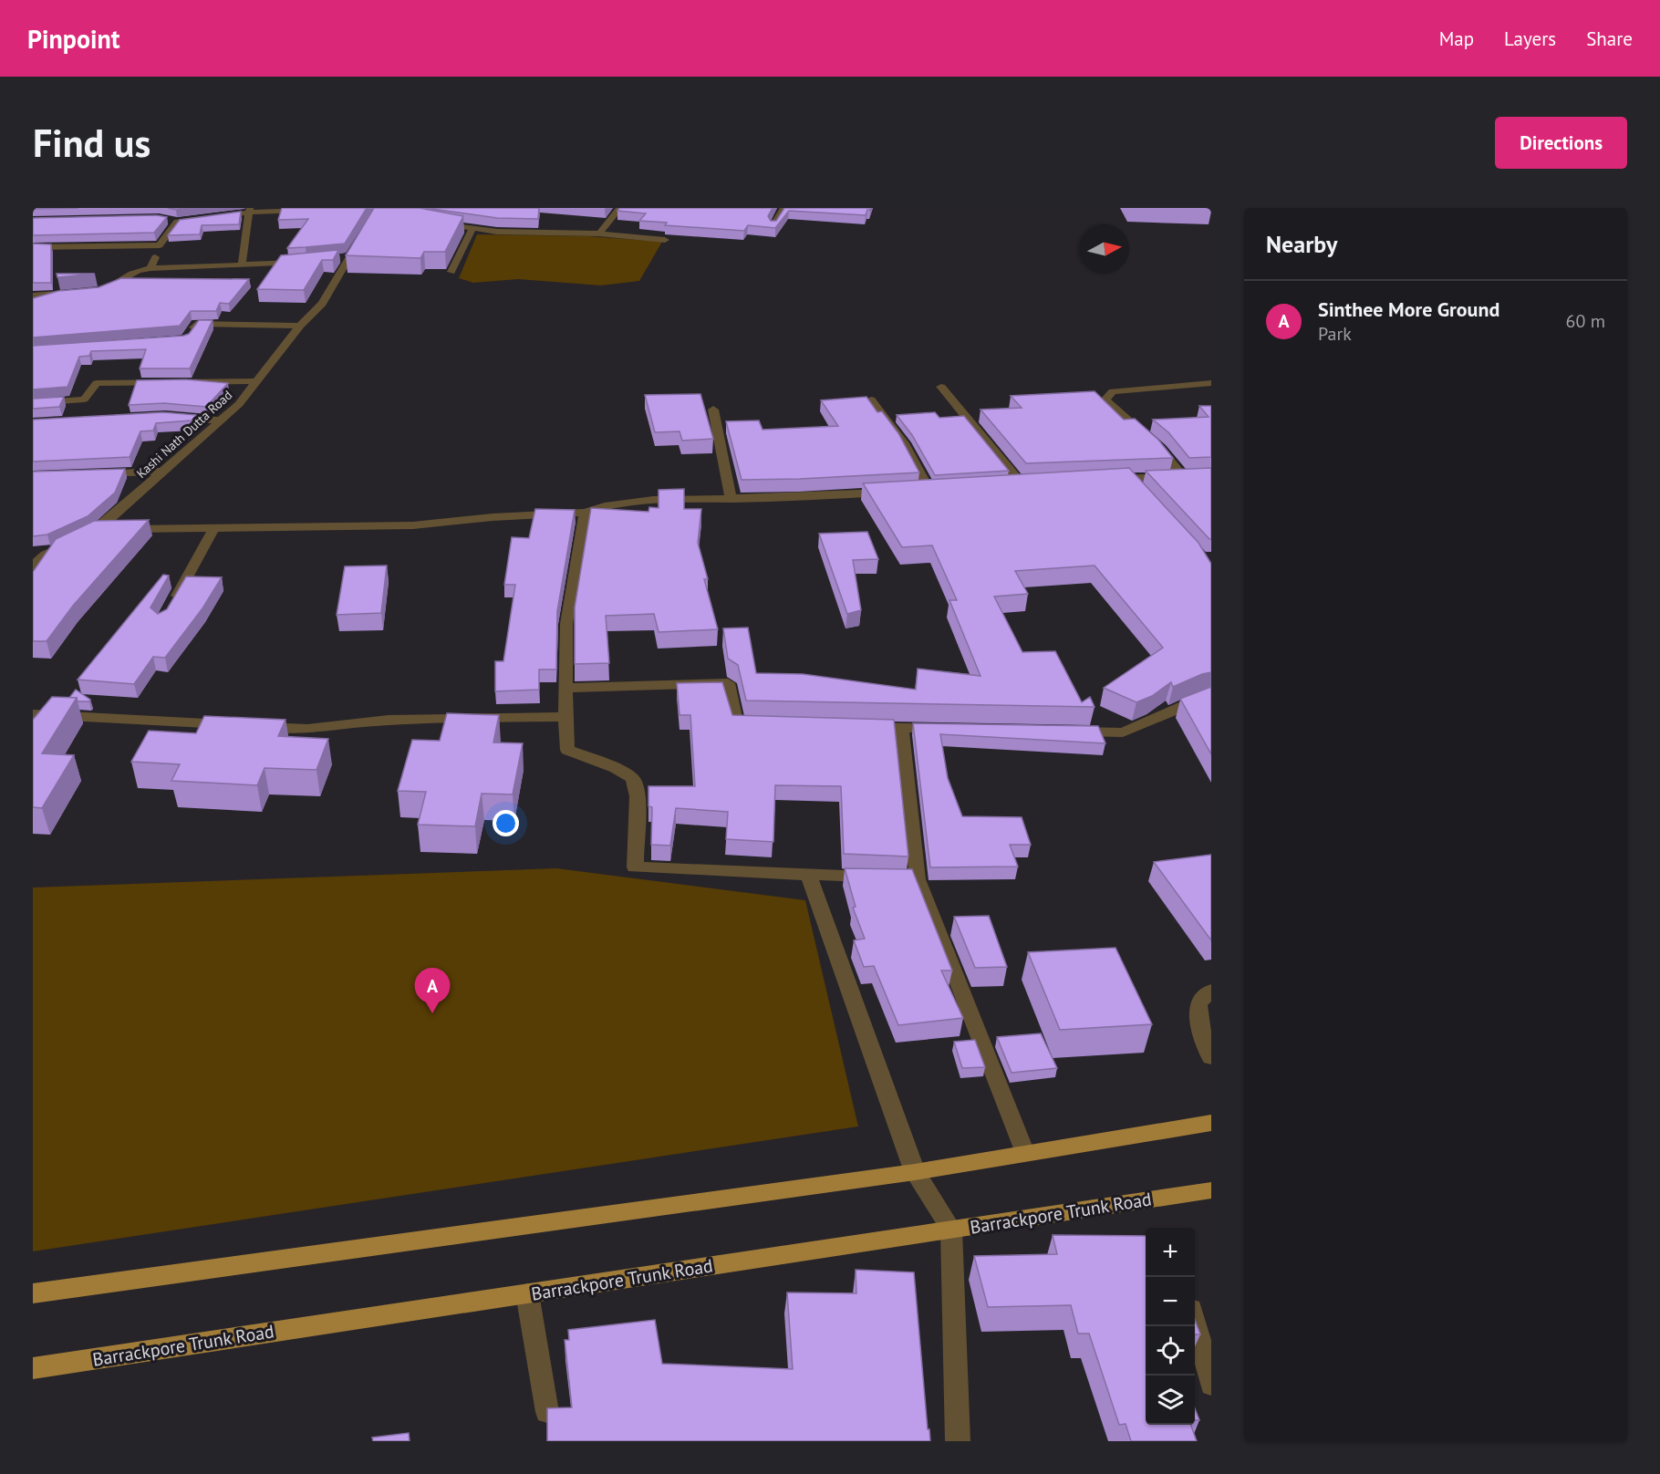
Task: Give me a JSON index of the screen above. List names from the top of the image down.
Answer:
{
  "streets": {
    "main road": ["Barrackpore Trunk Road"],
    "street": ["Kashi Nath Dutta Road"]
  },
  "north": "right",
  "page": {
    "header": "Pinpoint",
    "nav": ["Map", "Layers", "Share"],
    "buttons": "Directions",
    "title": "Find us",
    "heading": "Nearby",
    "list": [
      {
        "mark": "A",
        "name": "Sinthee More Ground",
        "note": "Park",
        "value": "60 m"
      }
    ],
    "pins": "A",
    "map_buttons": ["+", "−"]
  }
}
